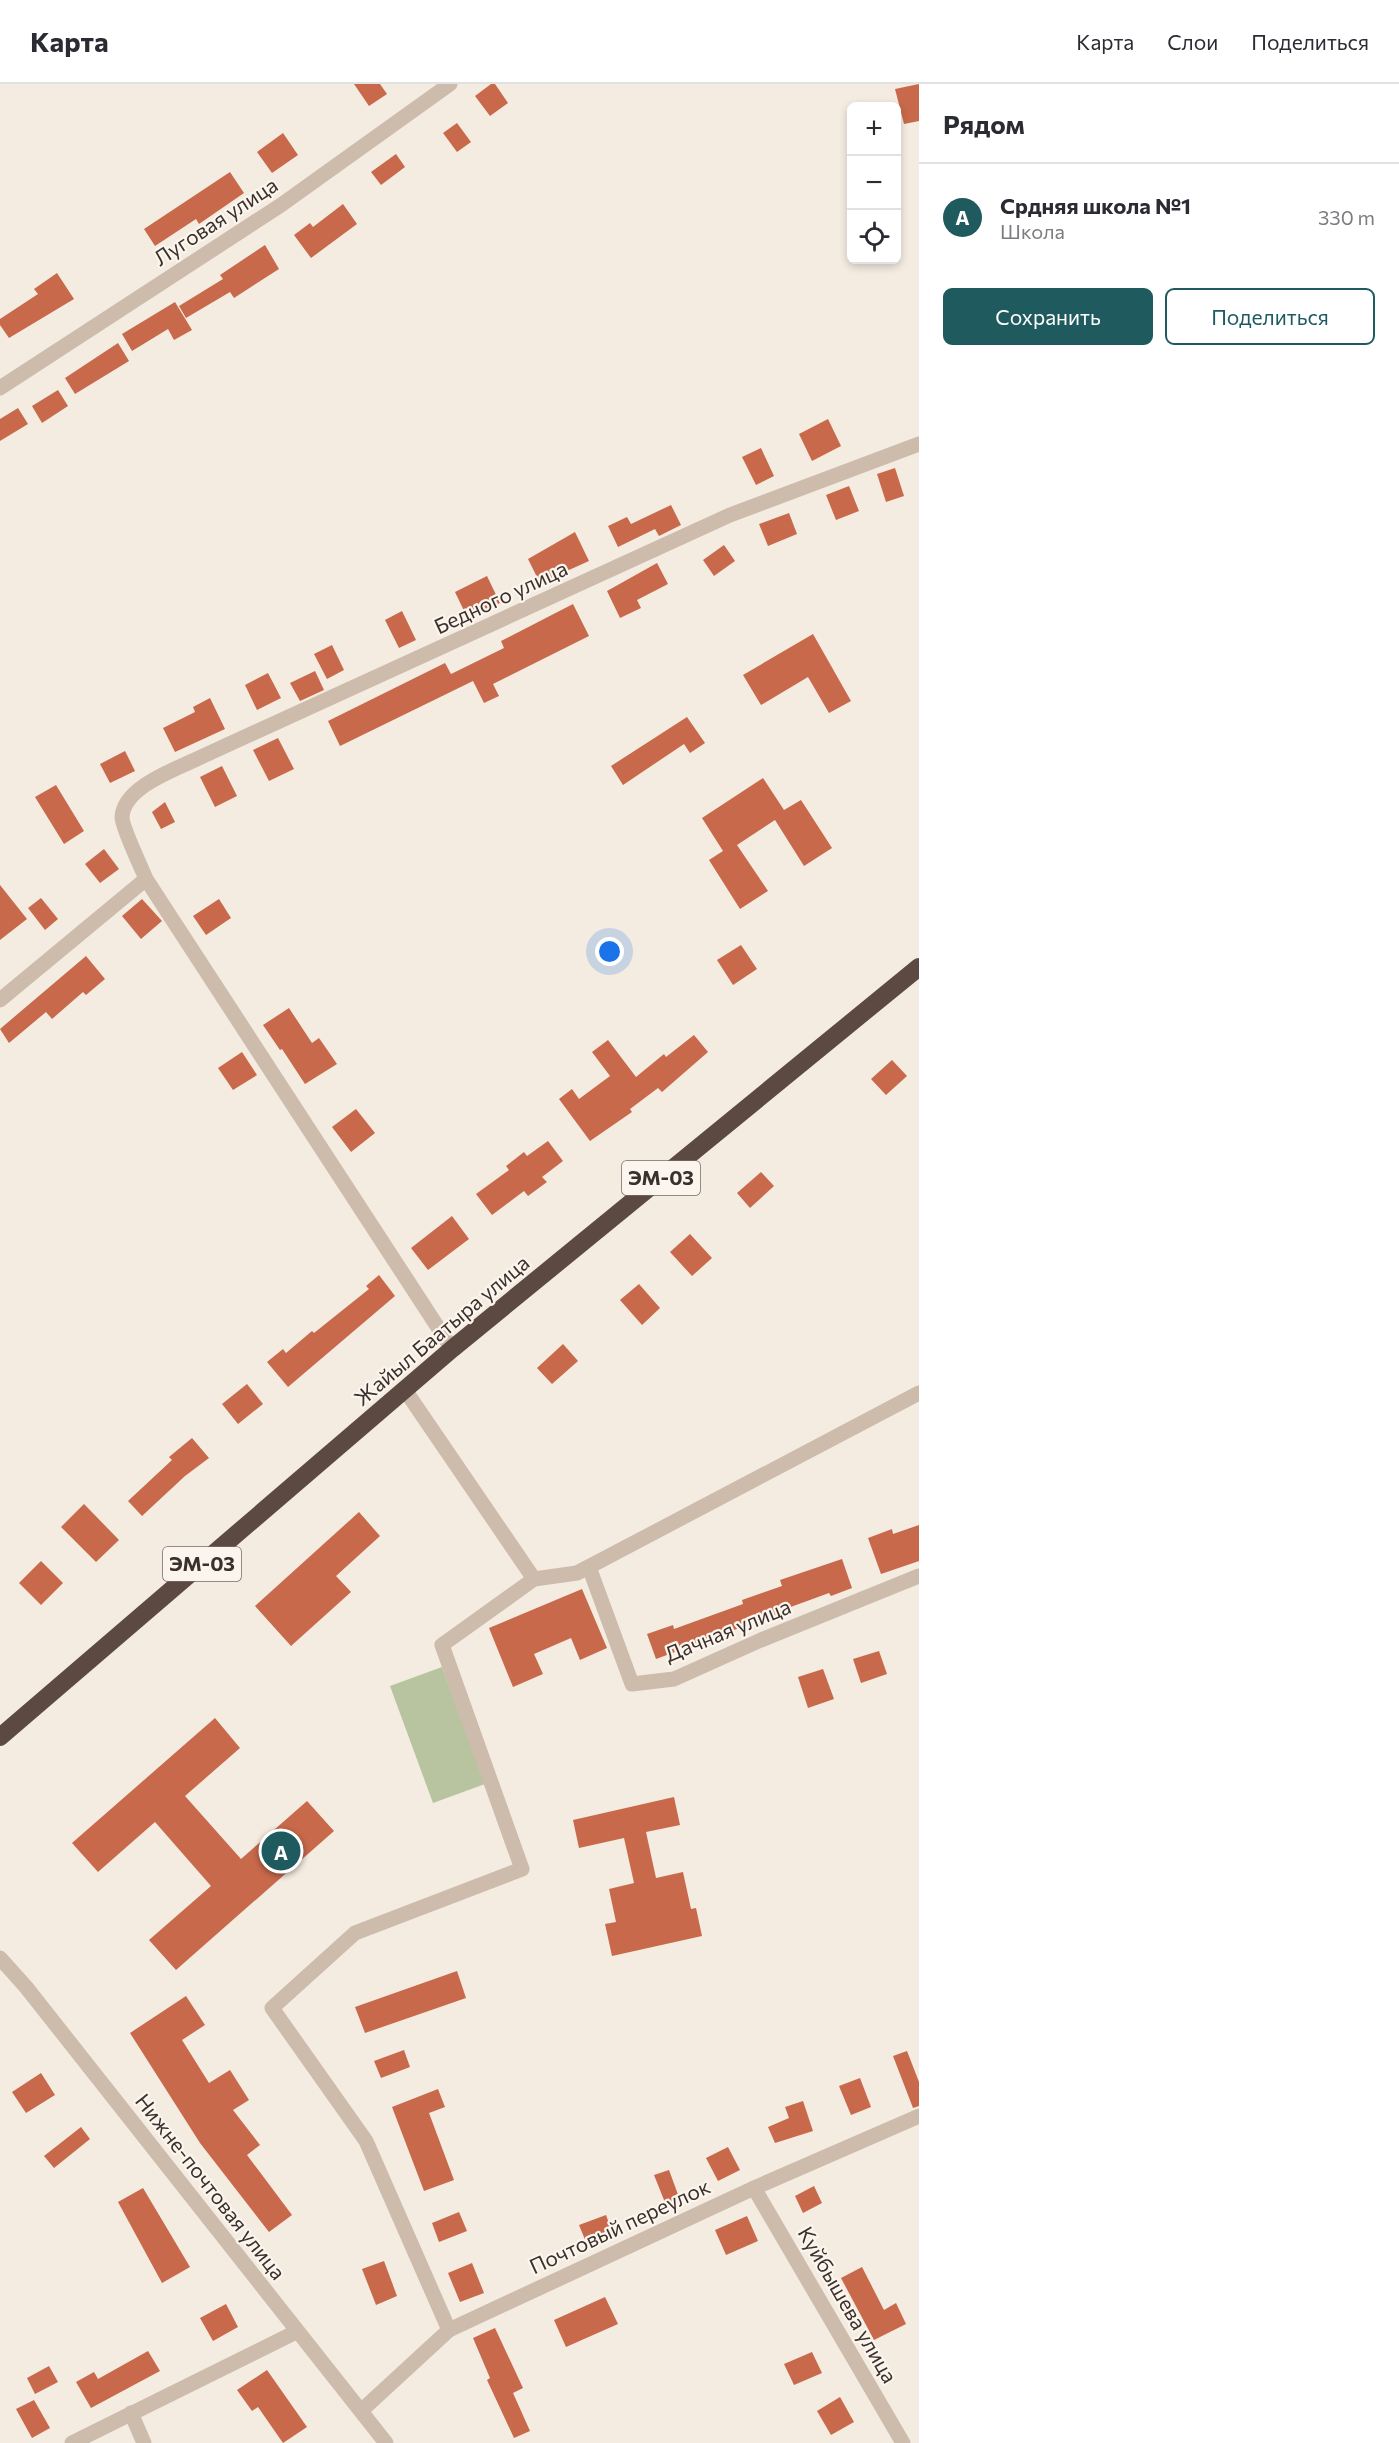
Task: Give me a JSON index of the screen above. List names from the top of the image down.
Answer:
{
  "streets": {
    "highway": ["ЭМ-03", "Жайыл Баатыра улица"],
    "street": [
      "Луговая улица",
      "Бедного улица",
      "Дачная улица",
      "Нижне-почтовая улица",
      "Почтовый переулок",
      "Куйбышева улица"
    ]
  },
  "crossings": [
    ["Нижне-почтовая улица", "Почтовый переулок"],
    ["Почтовый переулок", "Куйбышева улица"]
  ],
  "page": {
    "header": "Карта",
    "nav": ["Карта", "Слои", "Поделиться"],
    "heading": "Рядом",
    "map_buttons": ["+", "−"],
    "list": [
      {
        "mark": "A",
        "name": "Срдняя школа №1",
        "note": "Школа",
        "value": "330 m"
      }
    ],
    "buttons": ["Сохранить", "Поделиться"],
    "pins": "A"
  }
}
